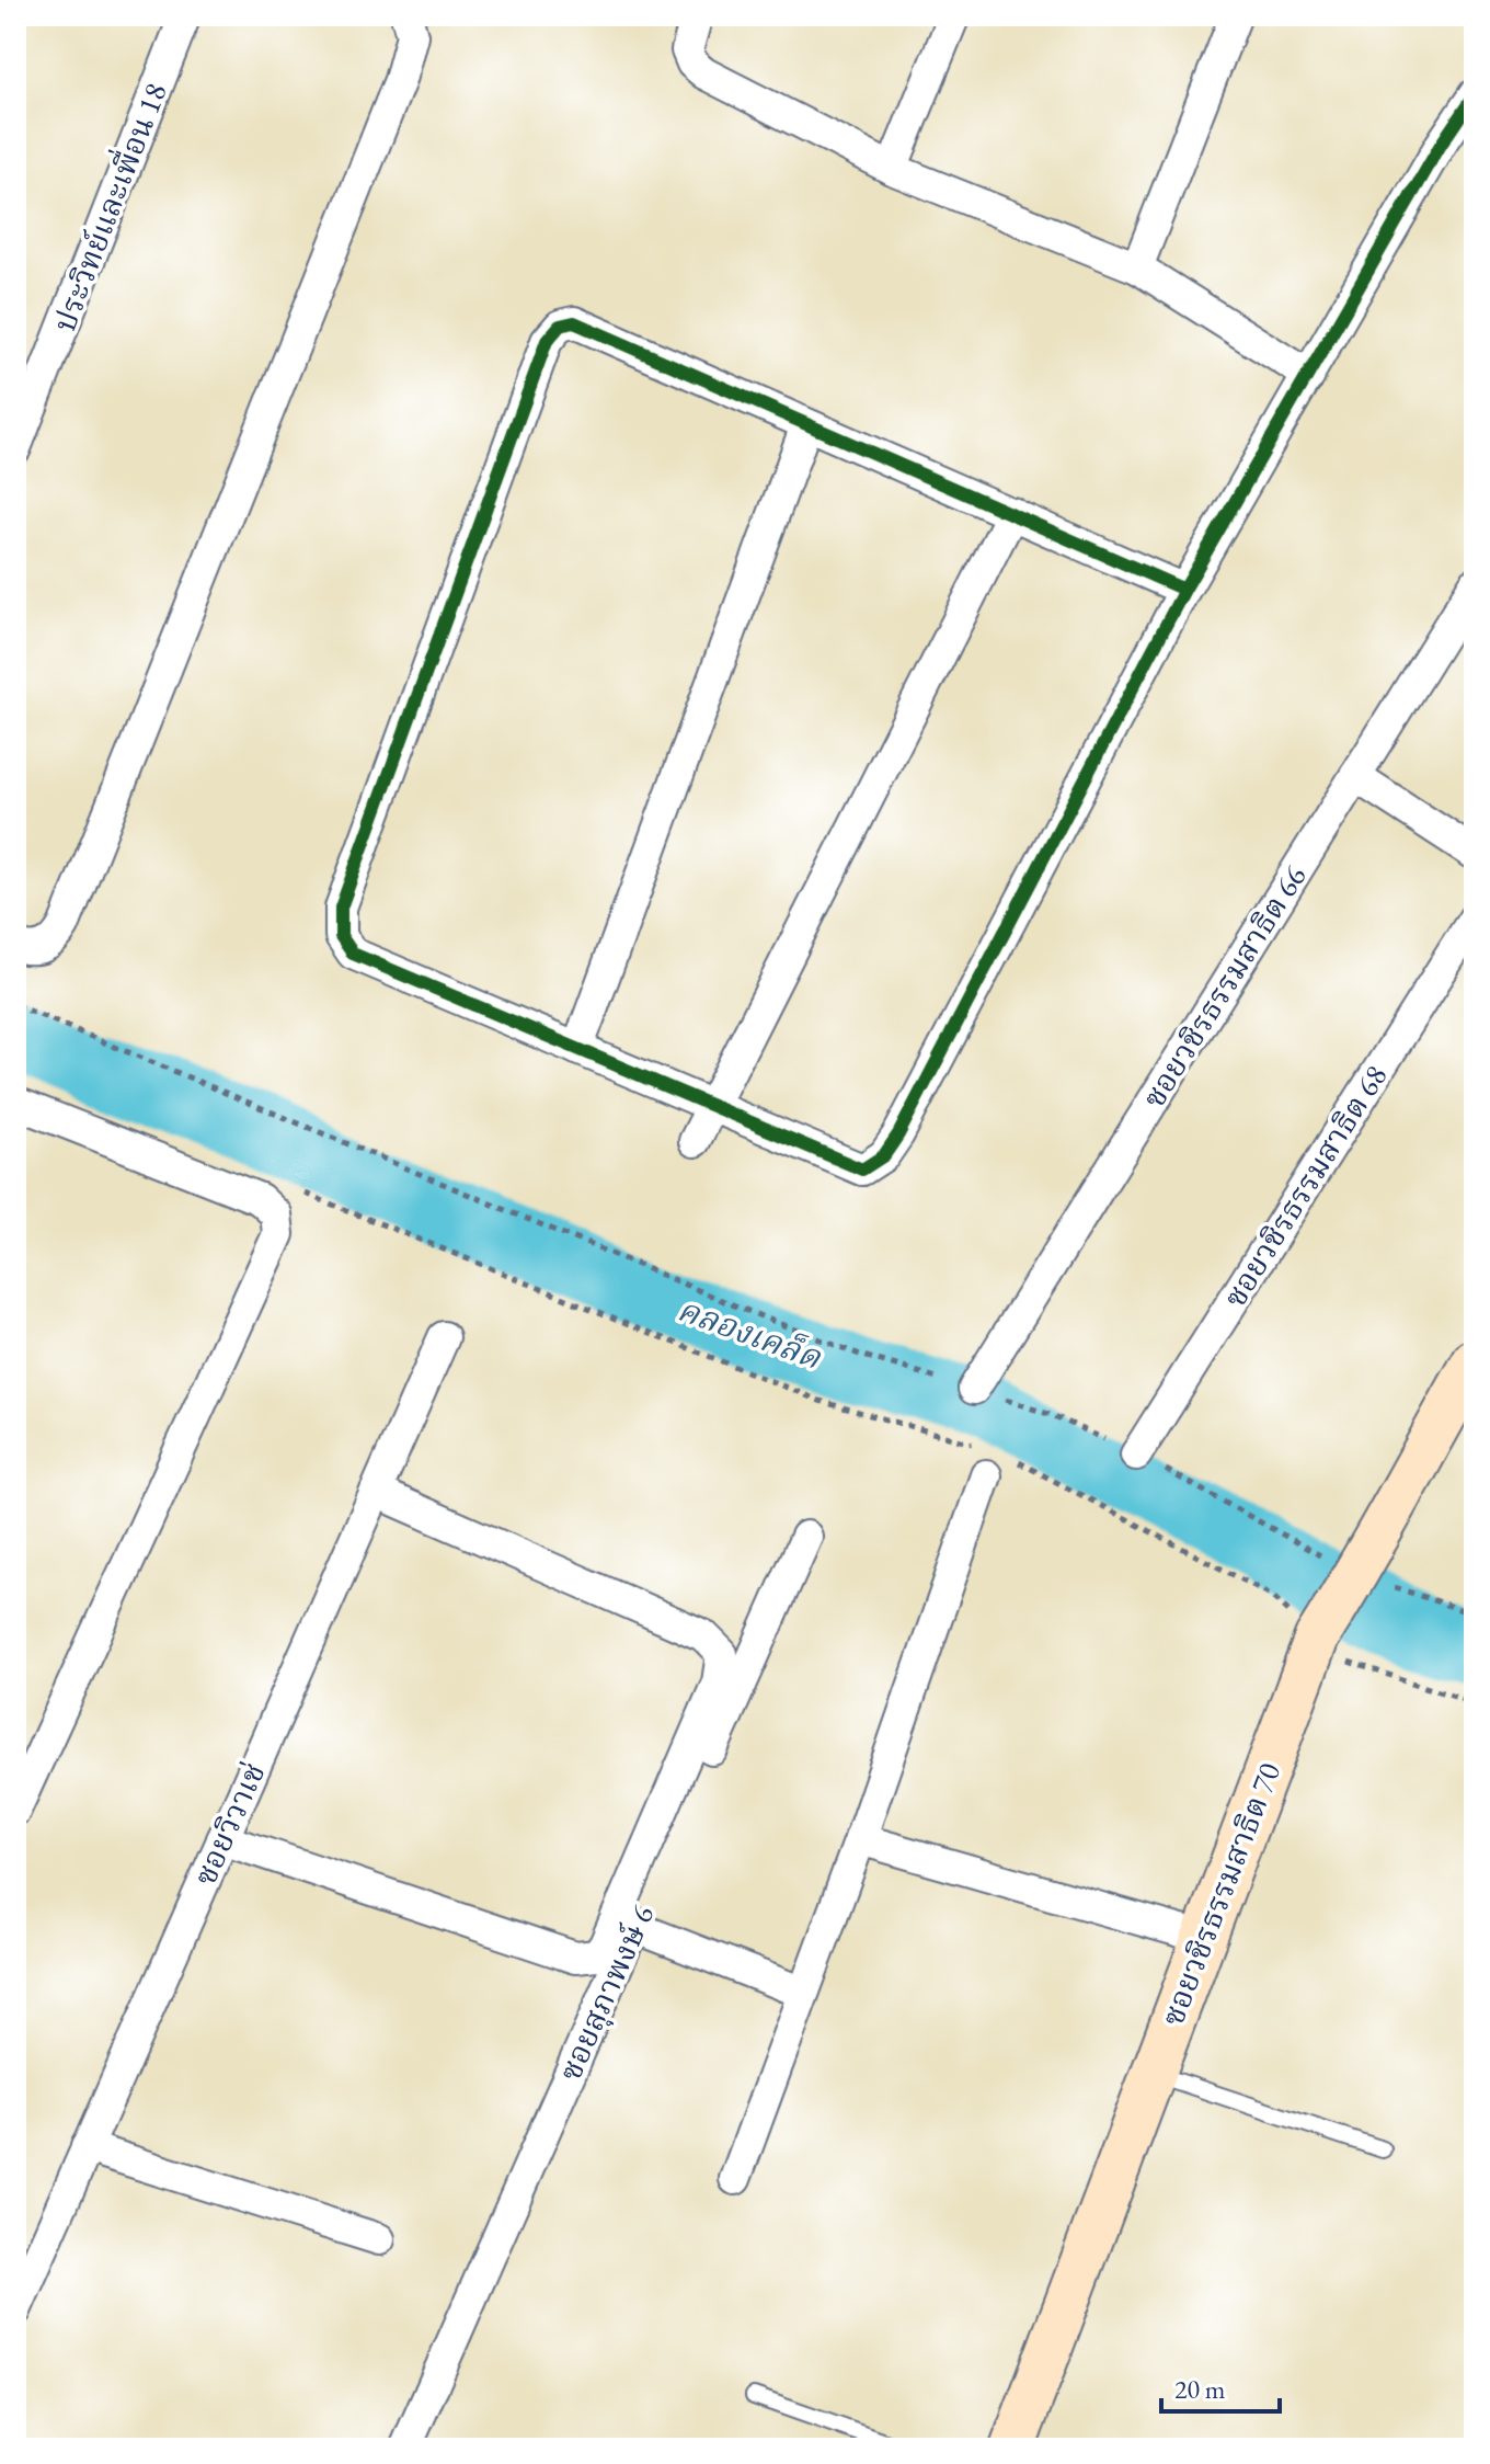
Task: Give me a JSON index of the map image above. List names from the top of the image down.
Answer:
{
  "streets": {
    "street": [
      "ประวิทย์และเพื่อน 18",
      "ซอยวชิรธรรมสาธิต 66",
      "ซอยวชิรธรรมสาธิต 68",
      "ซอยวิวาเช่",
      "ซอยวชิรธรรมสาธิต 70",
      "ซอยสุภาพงษ์ 6"
    ]
  },
  "water": ["คลองเคล็ด"],
  "scale_bar": "20 m"
}
